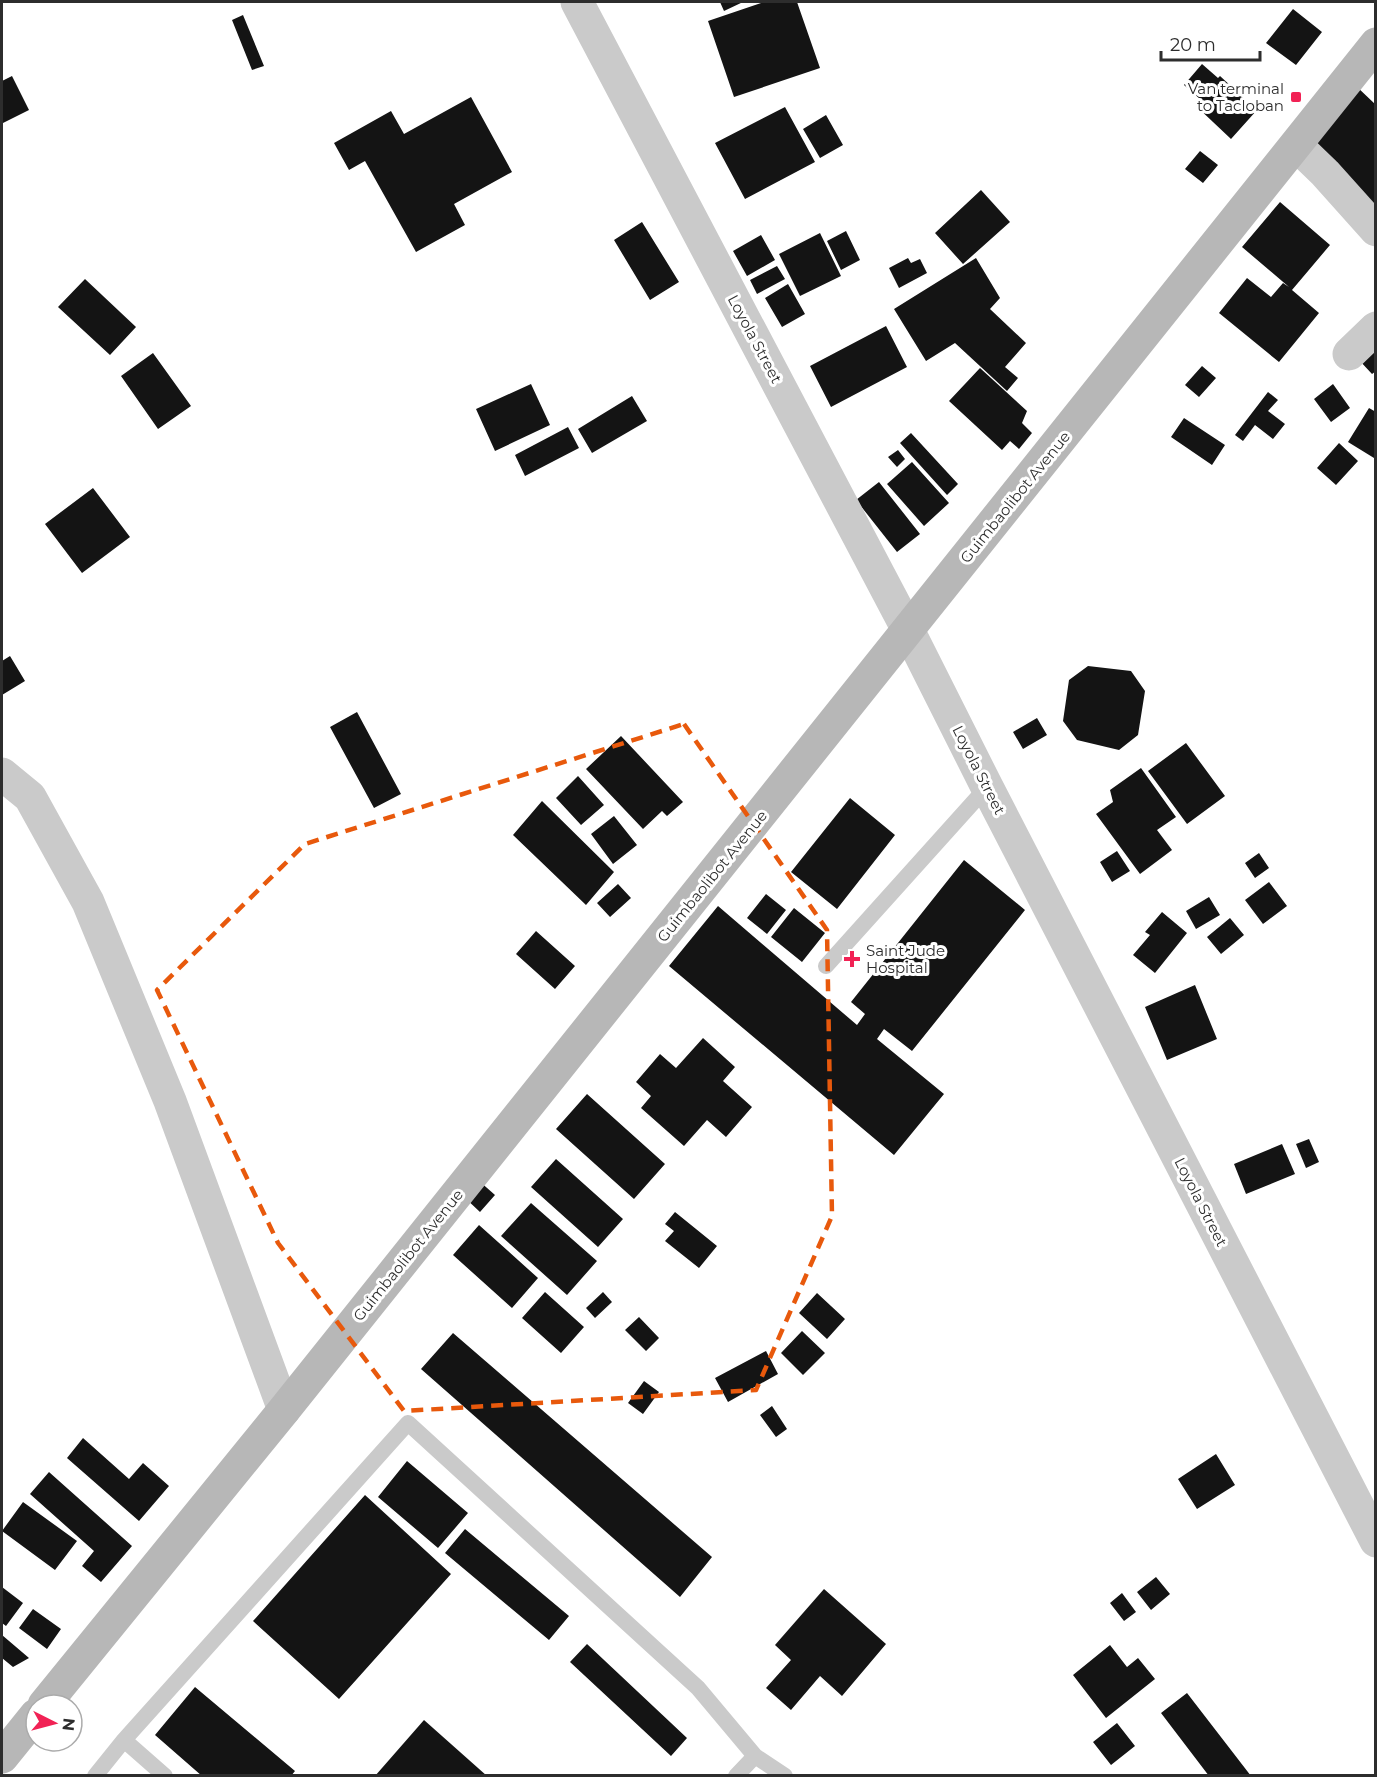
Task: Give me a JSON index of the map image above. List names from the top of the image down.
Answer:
{
  "streets": {
    "main road": ["Guimbaolibot Avenue"],
    "street": ["Loyola Street"]
  },
  "crossings": [
    ["Loyola Street", "Guimbaolibot Avenue"]
  ],
  "places": {
    "transit": ["Van terminal to Tacloban"],
    "health": ["Saint Jude Hospital"]
  },
  "scale_bar": "20 m",
  "north": "right"
}
